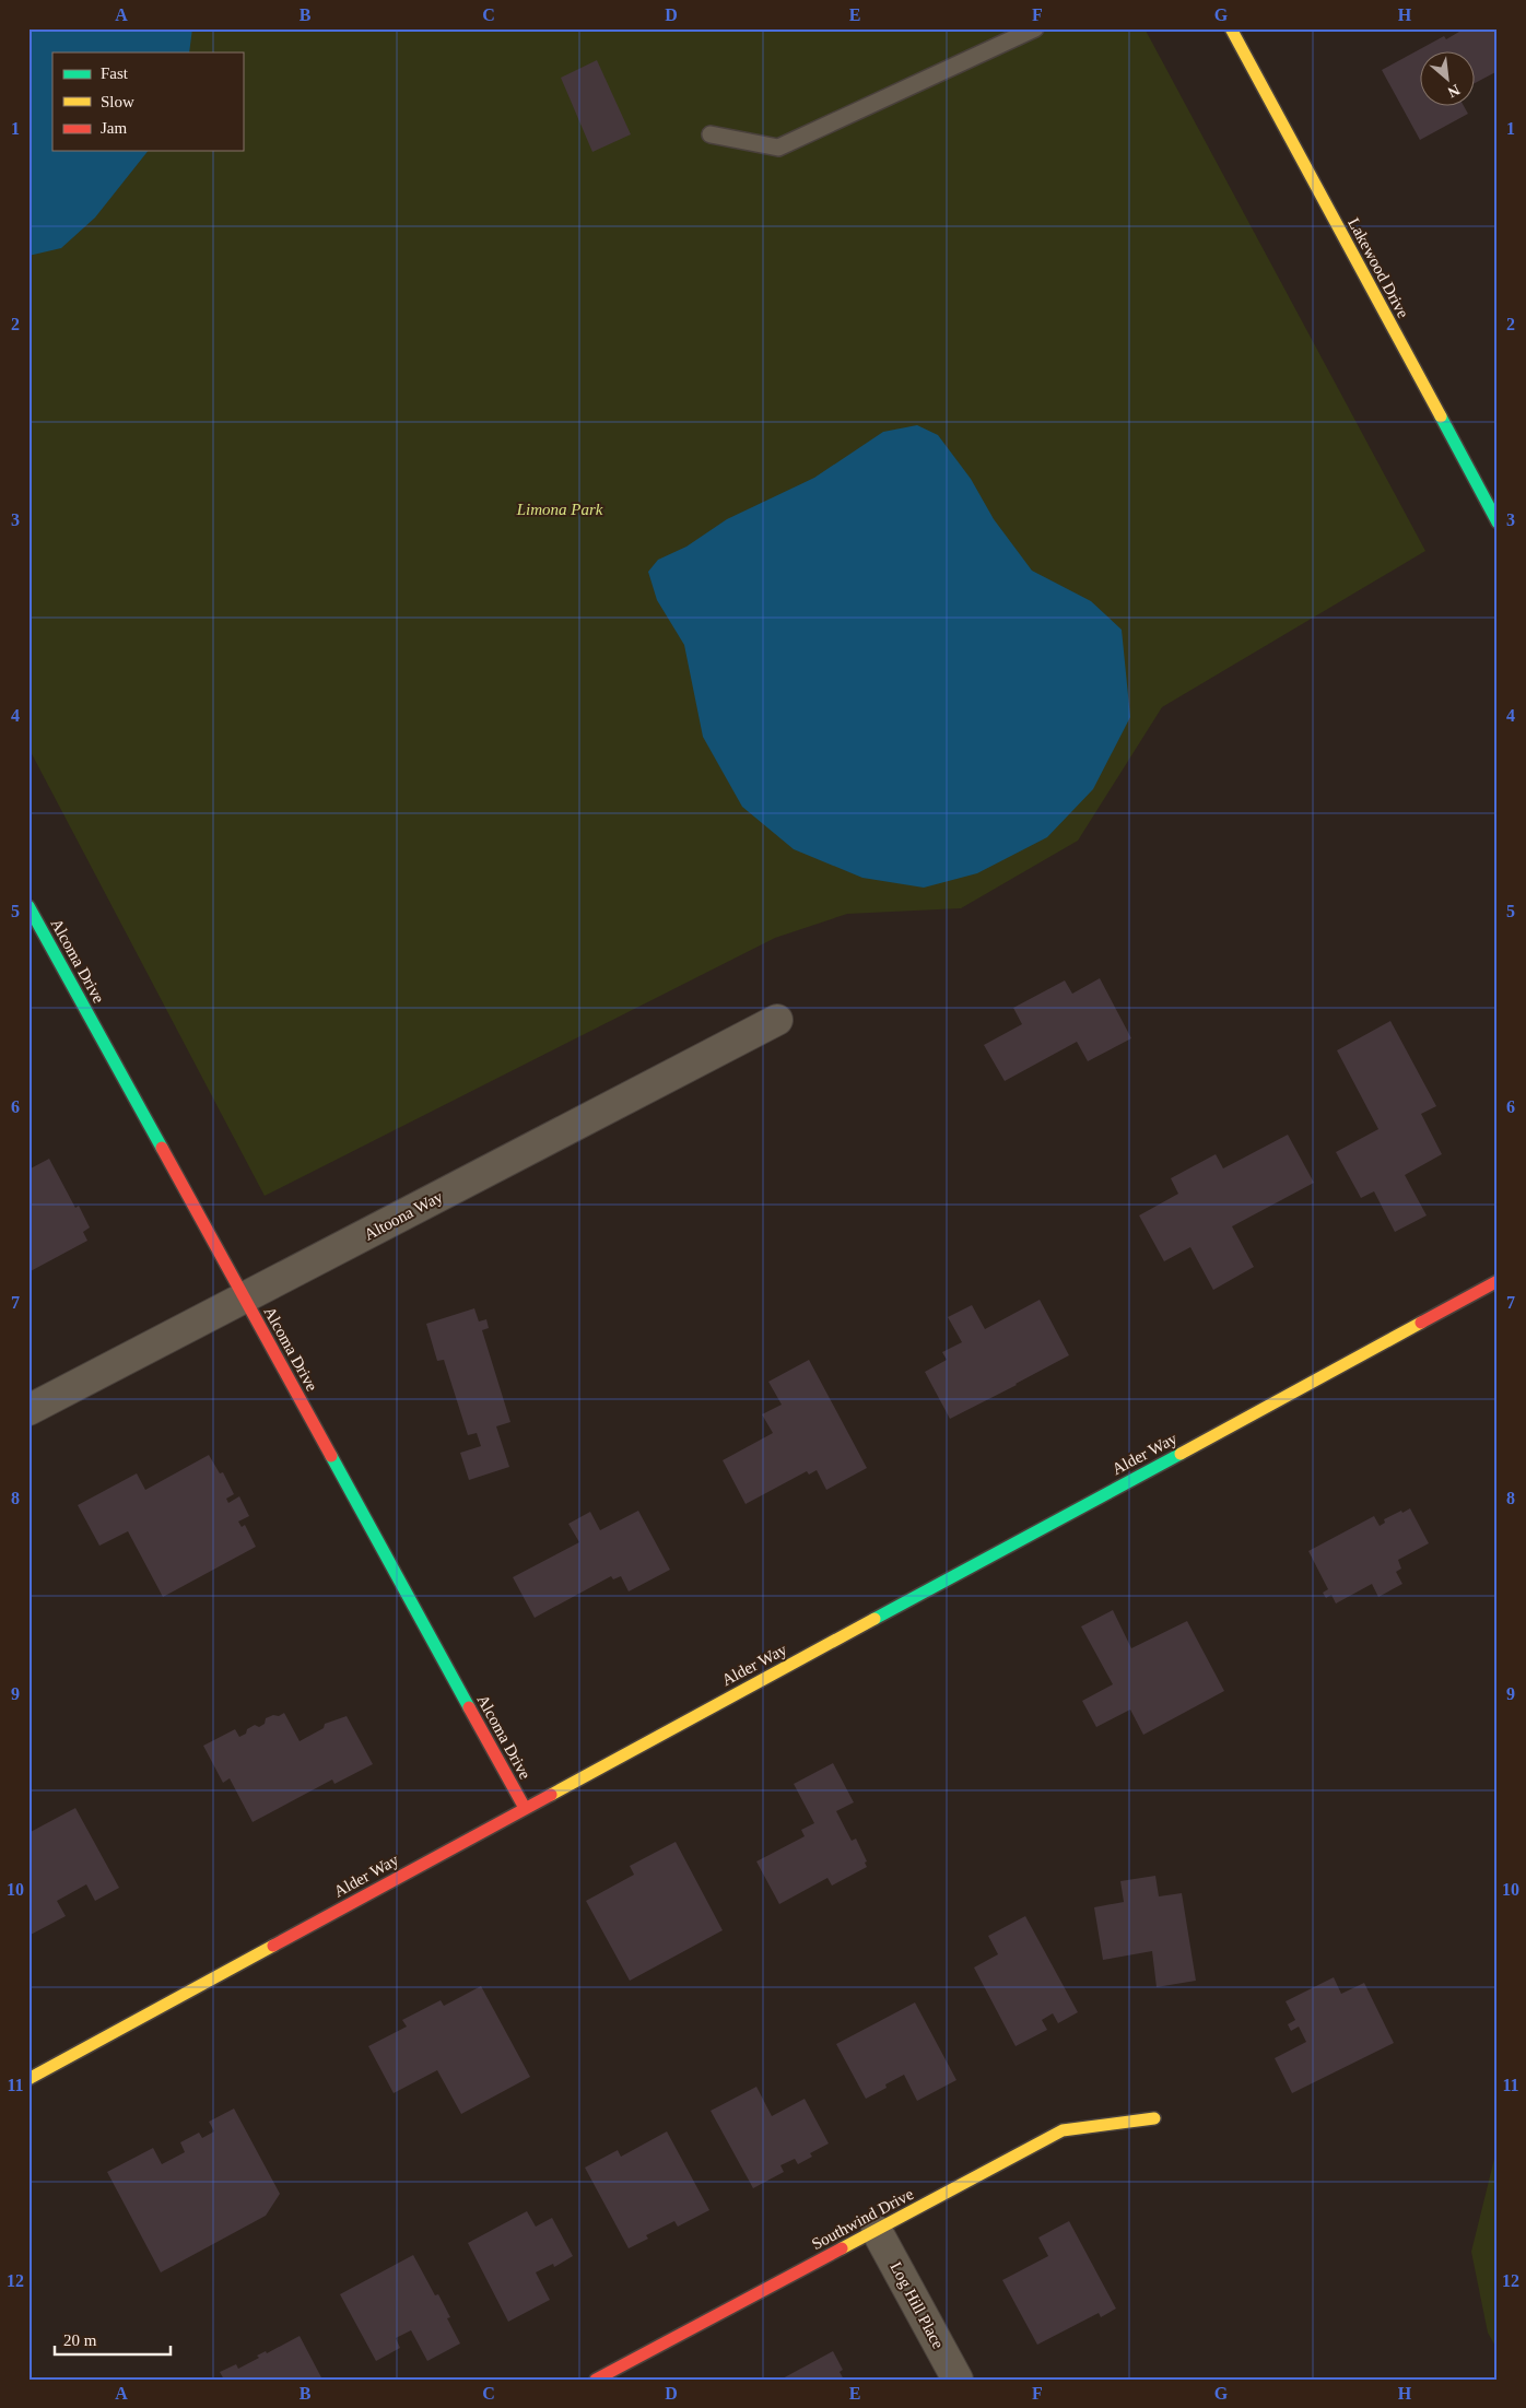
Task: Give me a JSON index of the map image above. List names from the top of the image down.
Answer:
{
  "streets": {
    "street": [
      "Lakewood Drive",
      "Alcoma Drive",
      "Altoona Way",
      "Alder Way",
      "Southwind Drive",
      "Log Hill Place"
    ]
  },
  "crossings": [
    ["Alcoma Drive", "Altoona Way"],
    ["Alcoma Drive", "Alder Way"],
    ["Southwind Drive", "Log Hill Place"]
  ],
  "parks": ["Limona Park"],
  "legend": ["Fast", "Slow", "Jam"],
  "scale_bar": "20 m",
  "north": "bottom right",
  "grid": {
    "columns": [
      "A",
      "B",
      "C",
      "D",
      "E",
      "F",
      "G",
      "H"
    ],
    "rows": [
      "1",
      "2",
      "3",
      "4",
      "5",
      "6",
      "7",
      "8",
      "9",
      "10",
      "11",
      "12"
    ]
  }
}
